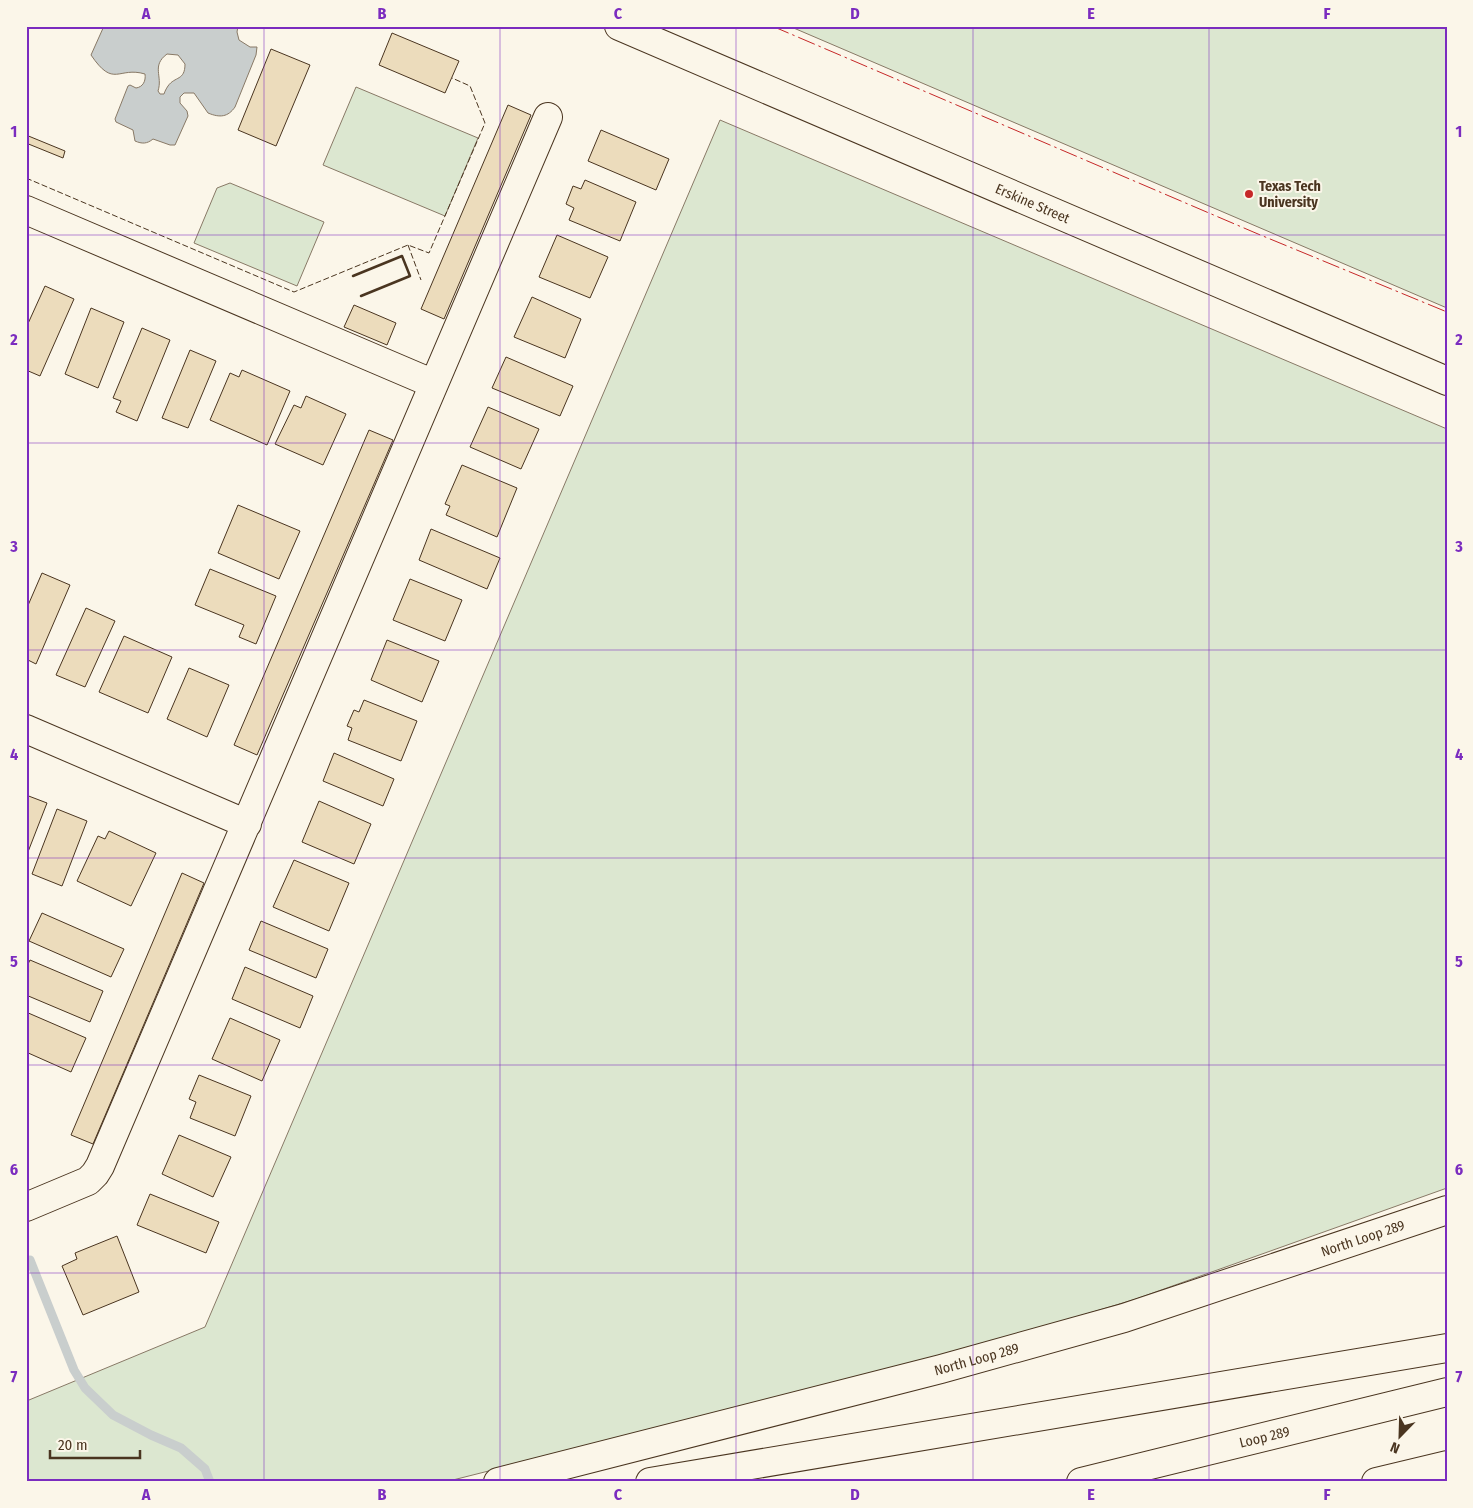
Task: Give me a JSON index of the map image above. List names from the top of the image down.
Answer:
{
  "streets": {
    "main road": ["Erskine Street", "North Loop 289", "Loop 289"]
  },
  "places": ["Texas Tech University"],
  "scale_bar": "20 m",
  "north": "bottom left",
  "grid": {
    "columns": [
      "A",
      "B",
      "C",
      "D",
      "E",
      "F"
    ],
    "rows": [
      "1",
      "2",
      "3",
      "4",
      "5",
      "6",
      "7"
    ]
  }
}
